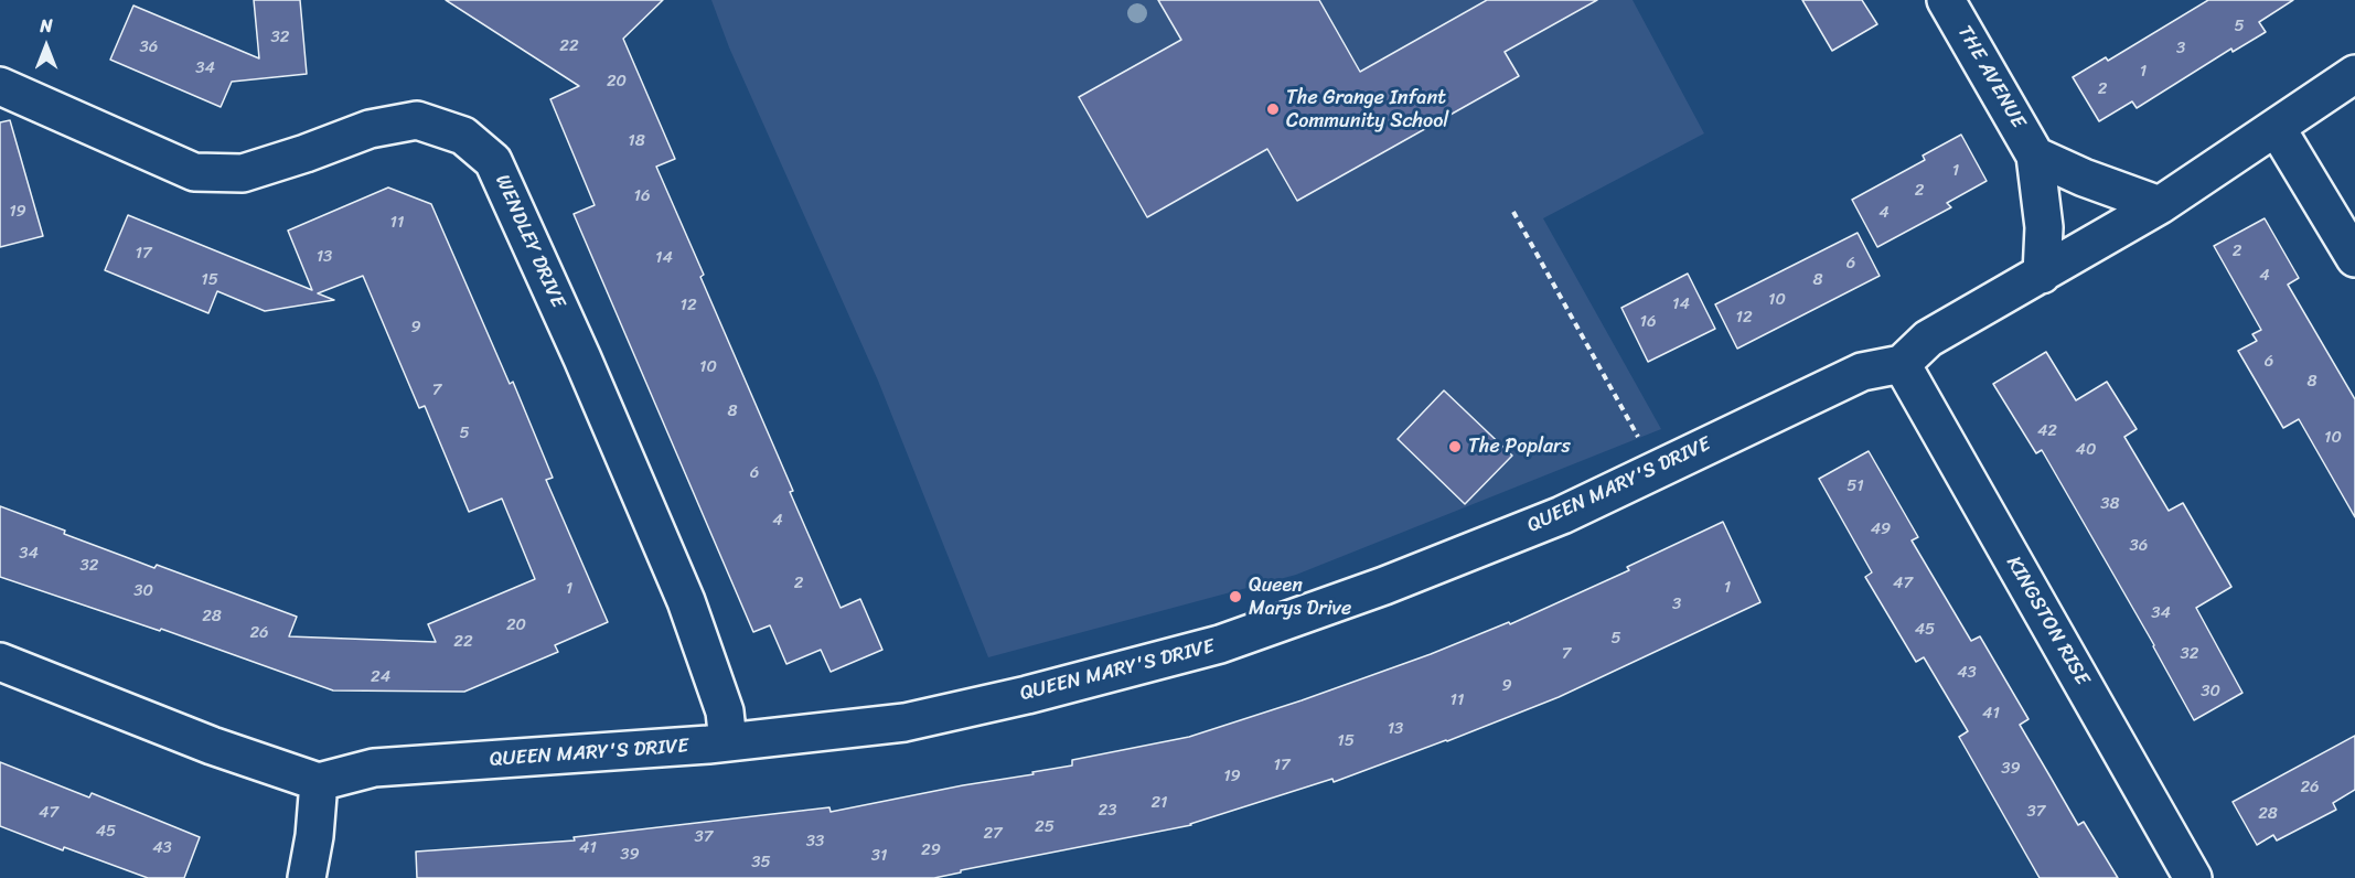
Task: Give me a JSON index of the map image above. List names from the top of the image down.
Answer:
{
  "streets": {
    "street": [
      "THE AVENUE",
      "WENDLEY DRIVE",
      "QUEEN MARY'S DRIVE",
      "KINGSTON RISE"
    ]
  },
  "crossings": [
    ["WENDLEY DRIVE", "QUEEN MARY'S DRIVE"],
    ["QUEEN MARY'S DRIVE", "KINGSTON RISE"]
  ],
  "places": ["The Grange Infant Community School", "The Poplars", "Queen Marys Drive"],
  "house_numbers": [
    "5",
    "32",
    "22",
    "36",
    "3",
    "34",
    "1",
    "20",
    "2",
    "18",
    "1",
    "2",
    "16",
    "19",
    "4",
    "11",
    "2",
    "17",
    "13",
    "14",
    "6",
    "4",
    "15",
    "8",
    "10",
    "14",
    "12",
    "12",
    "16",
    "9",
    "6",
    "10",
    "8",
    "7",
    "8",
    "42",
    "5",
    "10",
    "40",
    "6",
    "51",
    "38",
    "4",
    "49",
    "36",
    "34",
    "32",
    "2",
    "47",
    "1",
    "1",
    "30",
    "3",
    "34",
    "28",
    "20",
    "45",
    "26",
    "5",
    "22",
    "7",
    "32",
    "43",
    "24",
    "9",
    "30",
    "11",
    "41",
    "13",
    "15",
    "17",
    "39",
    "19",
    "26",
    "21",
    "23",
    "37",
    "47",
    "28",
    "25",
    "45",
    "27",
    "37",
    "33",
    "43",
    "41",
    "29",
    "39",
    "31",
    "35"
  ],
  "north": "top"
}
